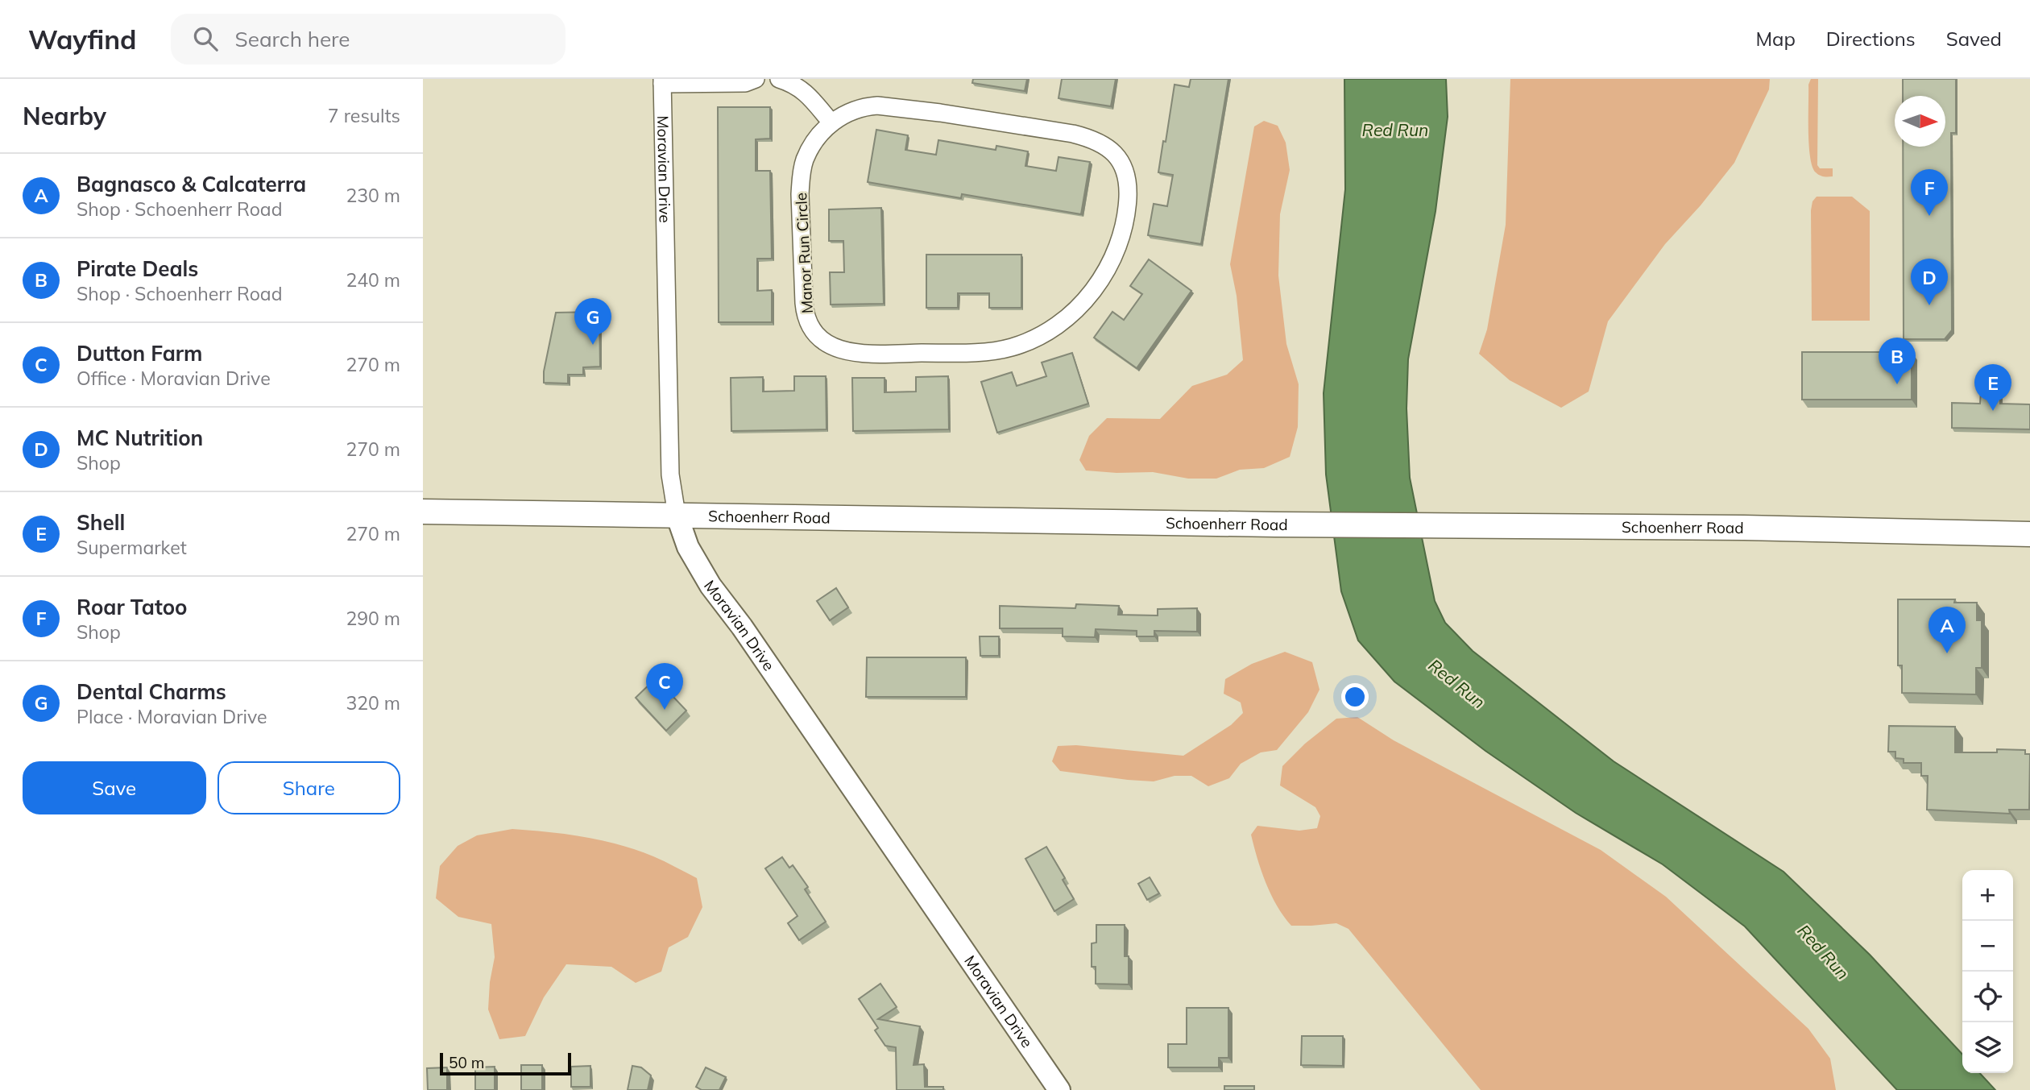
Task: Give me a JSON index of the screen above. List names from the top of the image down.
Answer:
{
  "streets": {
    "main road": ["Schoenherr Road"],
    "street": ["Moravian Drive", "Manor Run Circle"]
  },
  "crossings": [
    ["Moravian Drive", "Schoenherr Road"]
  ],
  "water": ["Red Run"],
  "scale_bar": "50 m",
  "north": "right",
  "page": {
    "header": "Wayfind",
    "search": "Search here",
    "nav": ["Map", "Directions", "Saved"],
    "heading": ["Nearby", "7 results"],
    "list": [
      {
        "mark": "A",
        "name": "Bagnasco & Calcaterra",
        "note": "Shop · Schoenherr Road",
        "value": "230 m"
      },
      {
        "mark": "B",
        "name": "Pirate Deals",
        "note": "Shop · Schoenherr Road",
        "value": "240 m"
      },
      {
        "mark": "C",
        "name": "Dutton Farm",
        "note": "Office · Moravian Drive",
        "value": "270 m"
      },
      {
        "mark": "D",
        "name": "MC Nutrition",
        "note": "Shop",
        "value": "270 m"
      },
      {
        "mark": "E",
        "name": "Shell",
        "note": "Supermarket",
        "value": "270 m"
      },
      {
        "mark": "F",
        "name": "Roar Tatoo",
        "note": "Shop",
        "value": "290 m"
      },
      {
        "mark": "G",
        "name": "Dental Charms",
        "note": "Place · Moravian Drive",
        "value": "320 m"
      }
    ],
    "pins": [
      "F",
      "D",
      "G",
      "B",
      "E",
      "A",
      "C"
    ],
    "buttons": ["Save", "Share"],
    "map_buttons": ["+", "−"],
    "scale": "50 m"
  }
}
